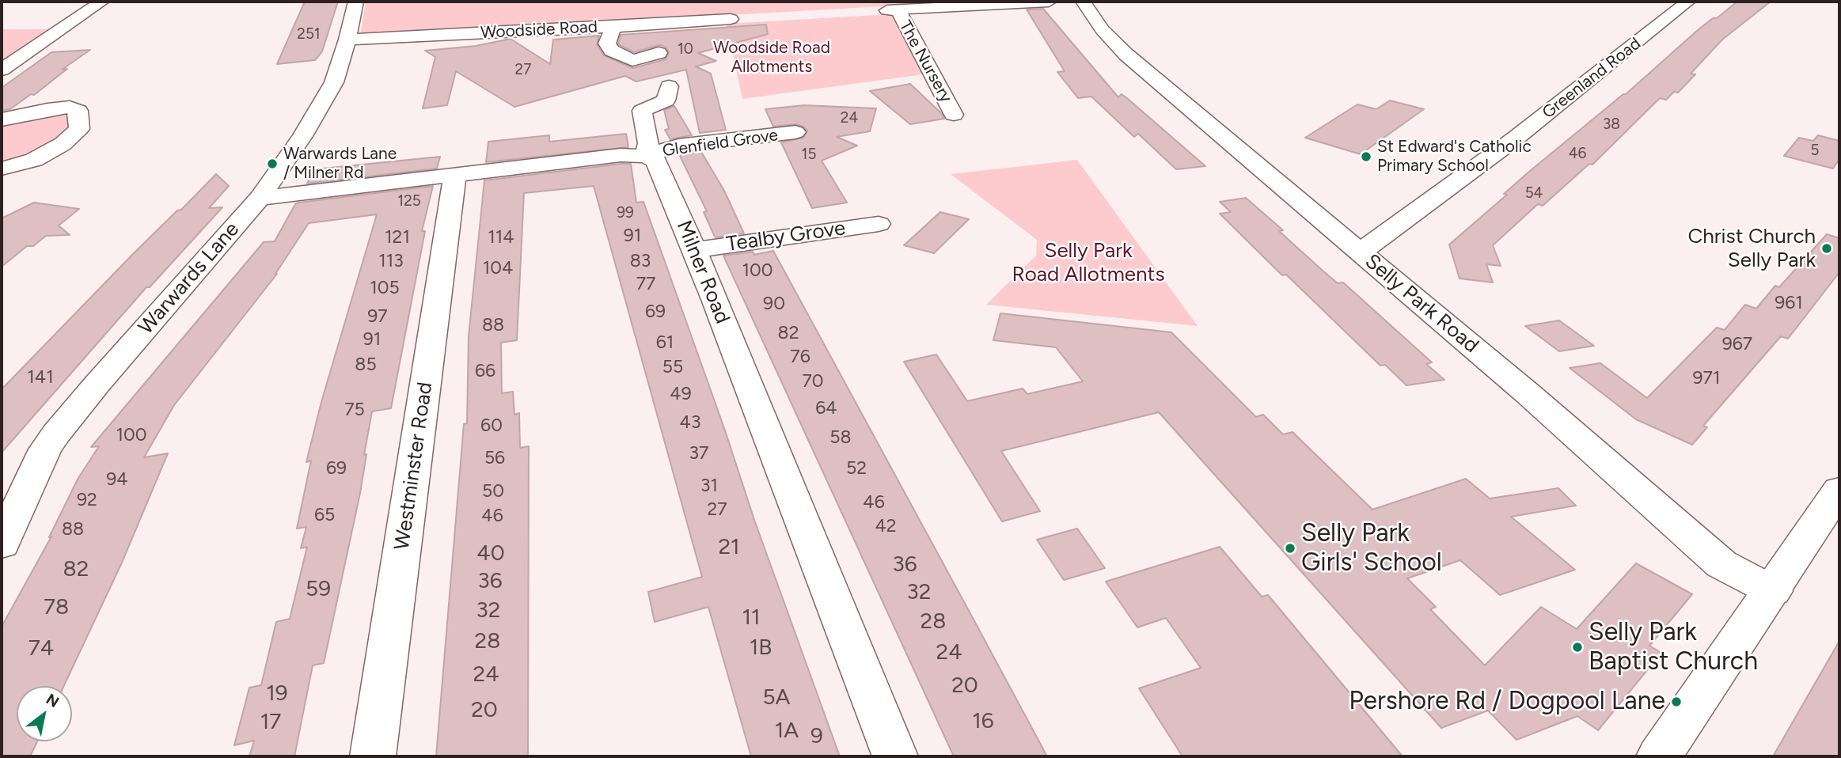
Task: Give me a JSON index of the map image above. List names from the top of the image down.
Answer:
{
  "streets": {
    "street": [
      "Woodside Road",
      "The Nursery",
      "Greenland Road",
      "Glenfield Grove",
      "Tealby Grove",
      "Milner Road",
      "Warwards Lane",
      "Selly Park Road",
      "Westminster Road"
    ]
  },
  "crossings": [
    ["Woodside Road", "Warwards Lane"],
    ["Greenland Road", "Selly Park Road"],
    ["Glenfield Grove", "Milner Road"],
    ["Tealby Grove", "Milner Road"]
  ],
  "parks": ["Woodside Road Allotments", "Selly Park Road Allotments"],
  "places": [
    "St Edward's Catholic Primary School",
    "Warwards Lane / Milner Rd",
    "Christ Church Selly Park",
    "Selly Park Girls' School",
    "Selly Park Baptist Church",
    "Pershore Rd / Dogpool Lane"
  ],
  "house_numbers": [
    "251",
    "10",
    "27",
    "24",
    "38",
    "5",
    "46",
    "15",
    "54",
    "125",
    "99",
    "91",
    "121",
    "114",
    "113",
    "83",
    "104",
    "100",
    "77",
    "105",
    "961",
    "90",
    "69",
    "97",
    "88",
    "82",
    "91",
    "61",
    "967",
    "76",
    "85",
    "55",
    "66",
    "141",
    "971",
    "70",
    "49",
    "64",
    "75",
    "43",
    "60",
    "100",
    "58",
    "37",
    "56",
    "69",
    "52",
    "94",
    "31",
    "50",
    "92",
    "46",
    "27",
    "65",
    "46",
    "42",
    "88",
    "21",
    "40",
    "36",
    "82",
    "36",
    "59",
    "32",
    "78",
    "32",
    "11",
    "28",
    "28",
    "1B",
    "74",
    "24",
    "24",
    "20",
    "19",
    "5A",
    "20",
    "16",
    "17",
    "1A",
    "9"
  ],
  "north": "top right"
}
